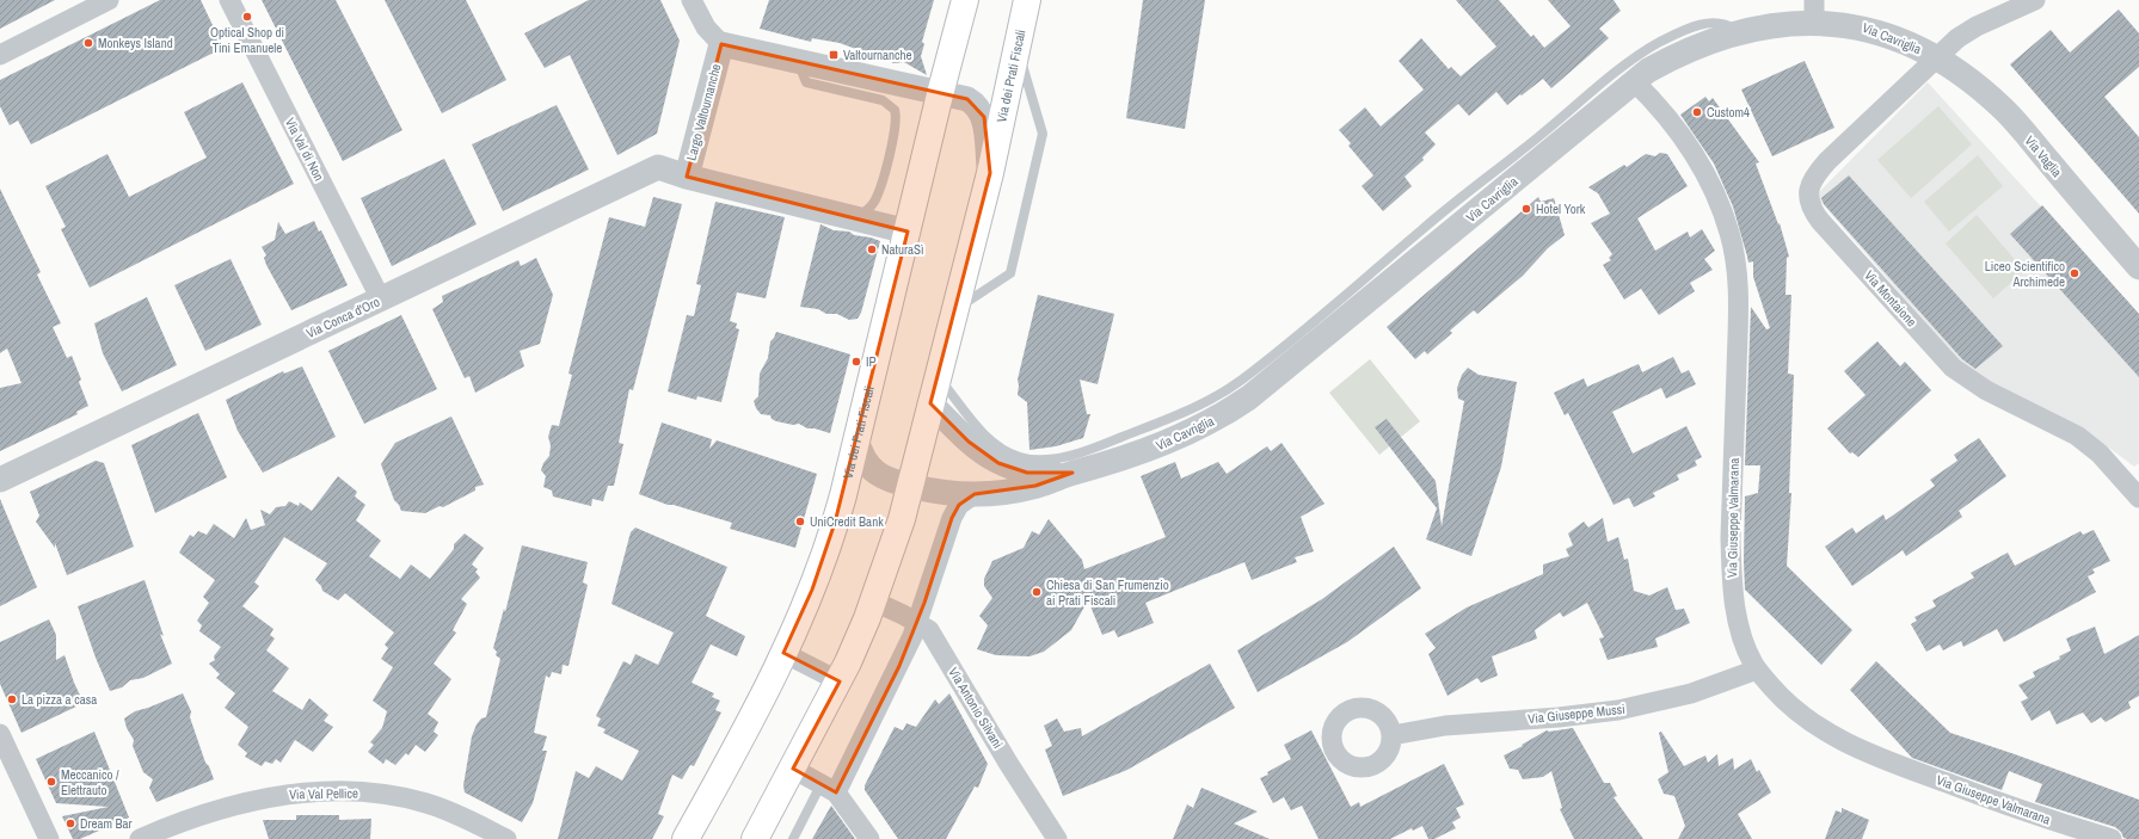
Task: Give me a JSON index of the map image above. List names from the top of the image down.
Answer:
{
  "streets": {
    "main road": ["Via dei Prati Fiscali"],
    "street": [
      "Via Cavriglia",
      "Largo Valtournanche",
      "Via Val di Non",
      "Via Vaglia",
      "Via Montaione",
      "Via Conca d'Oro",
      "Via Giuseppe Valmarana",
      "Via Antonio Silvani",
      "Via Giuseppe Mussi",
      "Via Val Pellice"
    ]
  },
  "crossings": [
    ["Via Cavriglia", "Via dei Prati Fiscali"],
    ["Via Cavriglia", "Via Vaglia"],
    ["Via Cavriglia", "Via Montaione"],
    ["Via Cavriglia", "Via Giuseppe Valmarana"],
    ["Via dei Prati Fiscali", "Largo Valtournanche"],
    ["Largo Valtournanche", "Via Conca d'Oro"],
    ["Via Val di Non", "Via Conca d'Oro"],
    ["Via Vaglia", "Via Montaione"],
    ["Via Giuseppe Valmarana", "Via Giuseppe Mussi"]
  ],
  "places": {
    "other": [
      "Optical Shop di Tini Emanuele",
      "Monkeys Island",
      "Custom4",
      "Hotel York",
      "NaturaSì",
      "Liceo Scientifico Archimede",
      "IP",
      "UniCredit Bank",
      "Chiesa di San Frumenzio ai Prati Fiscali",
      "La pizza a casa",
      "Meccanico / Elettrauto",
      "Dream Bar"
    ],
    "transit": ["Valtournanche"]
  }
}
